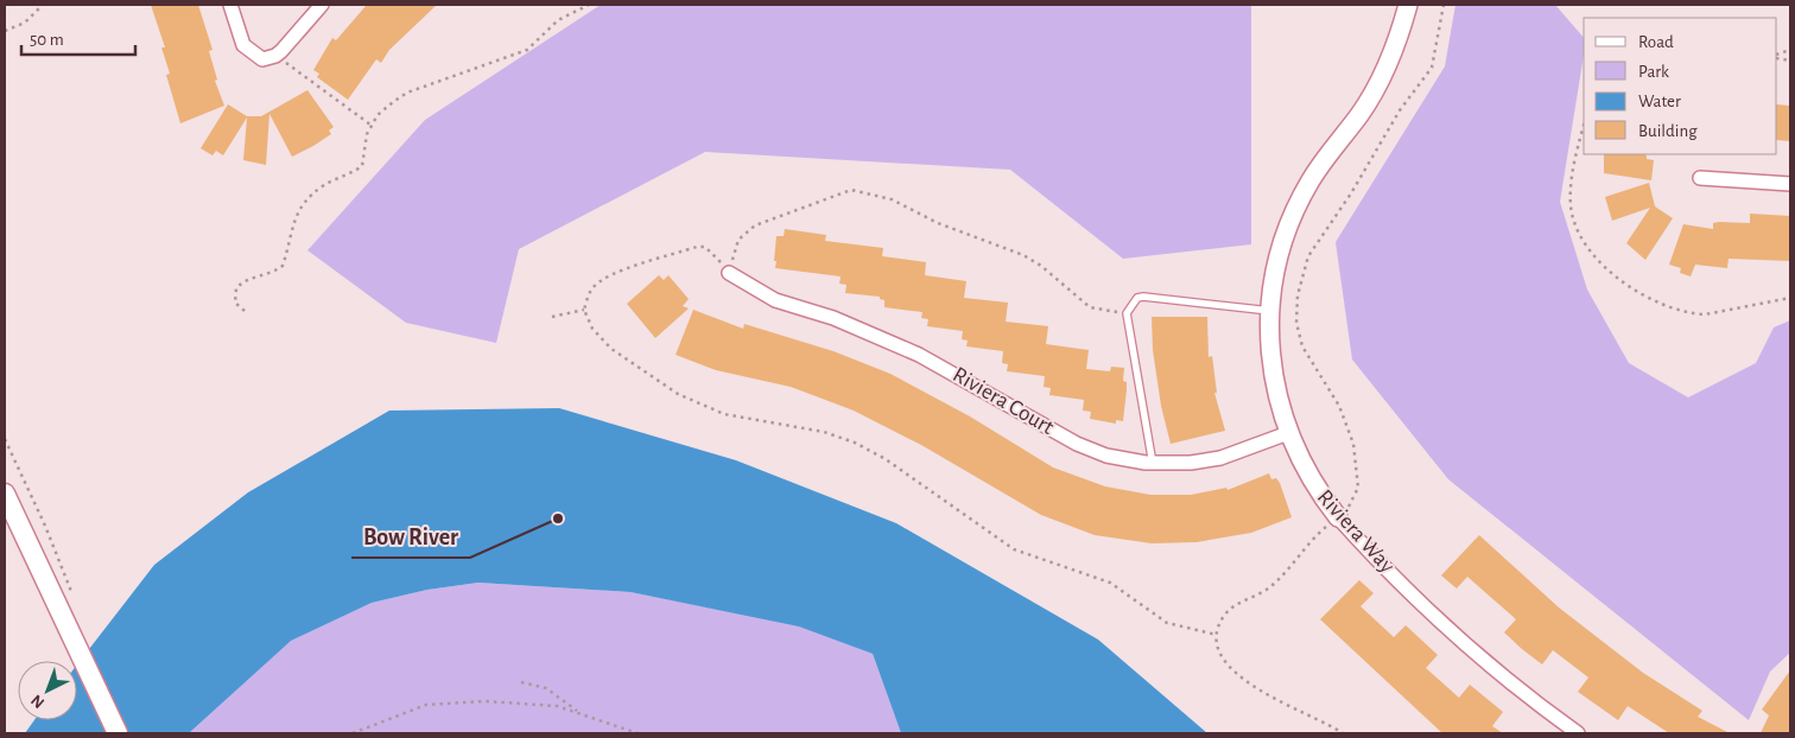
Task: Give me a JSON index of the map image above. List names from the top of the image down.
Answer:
{
  "streets": {
    "street": ["Riviera Court", "Riviera Way"]
  },
  "crossings": [
    ["Riviera Court", "Riviera Way"]
  ],
  "places": ["Bow River"],
  "legend": [
    "Road",
    "Park",
    "Water",
    "Building"
  ],
  "scale_bar": "50 m",
  "north": "bottom left"
}
